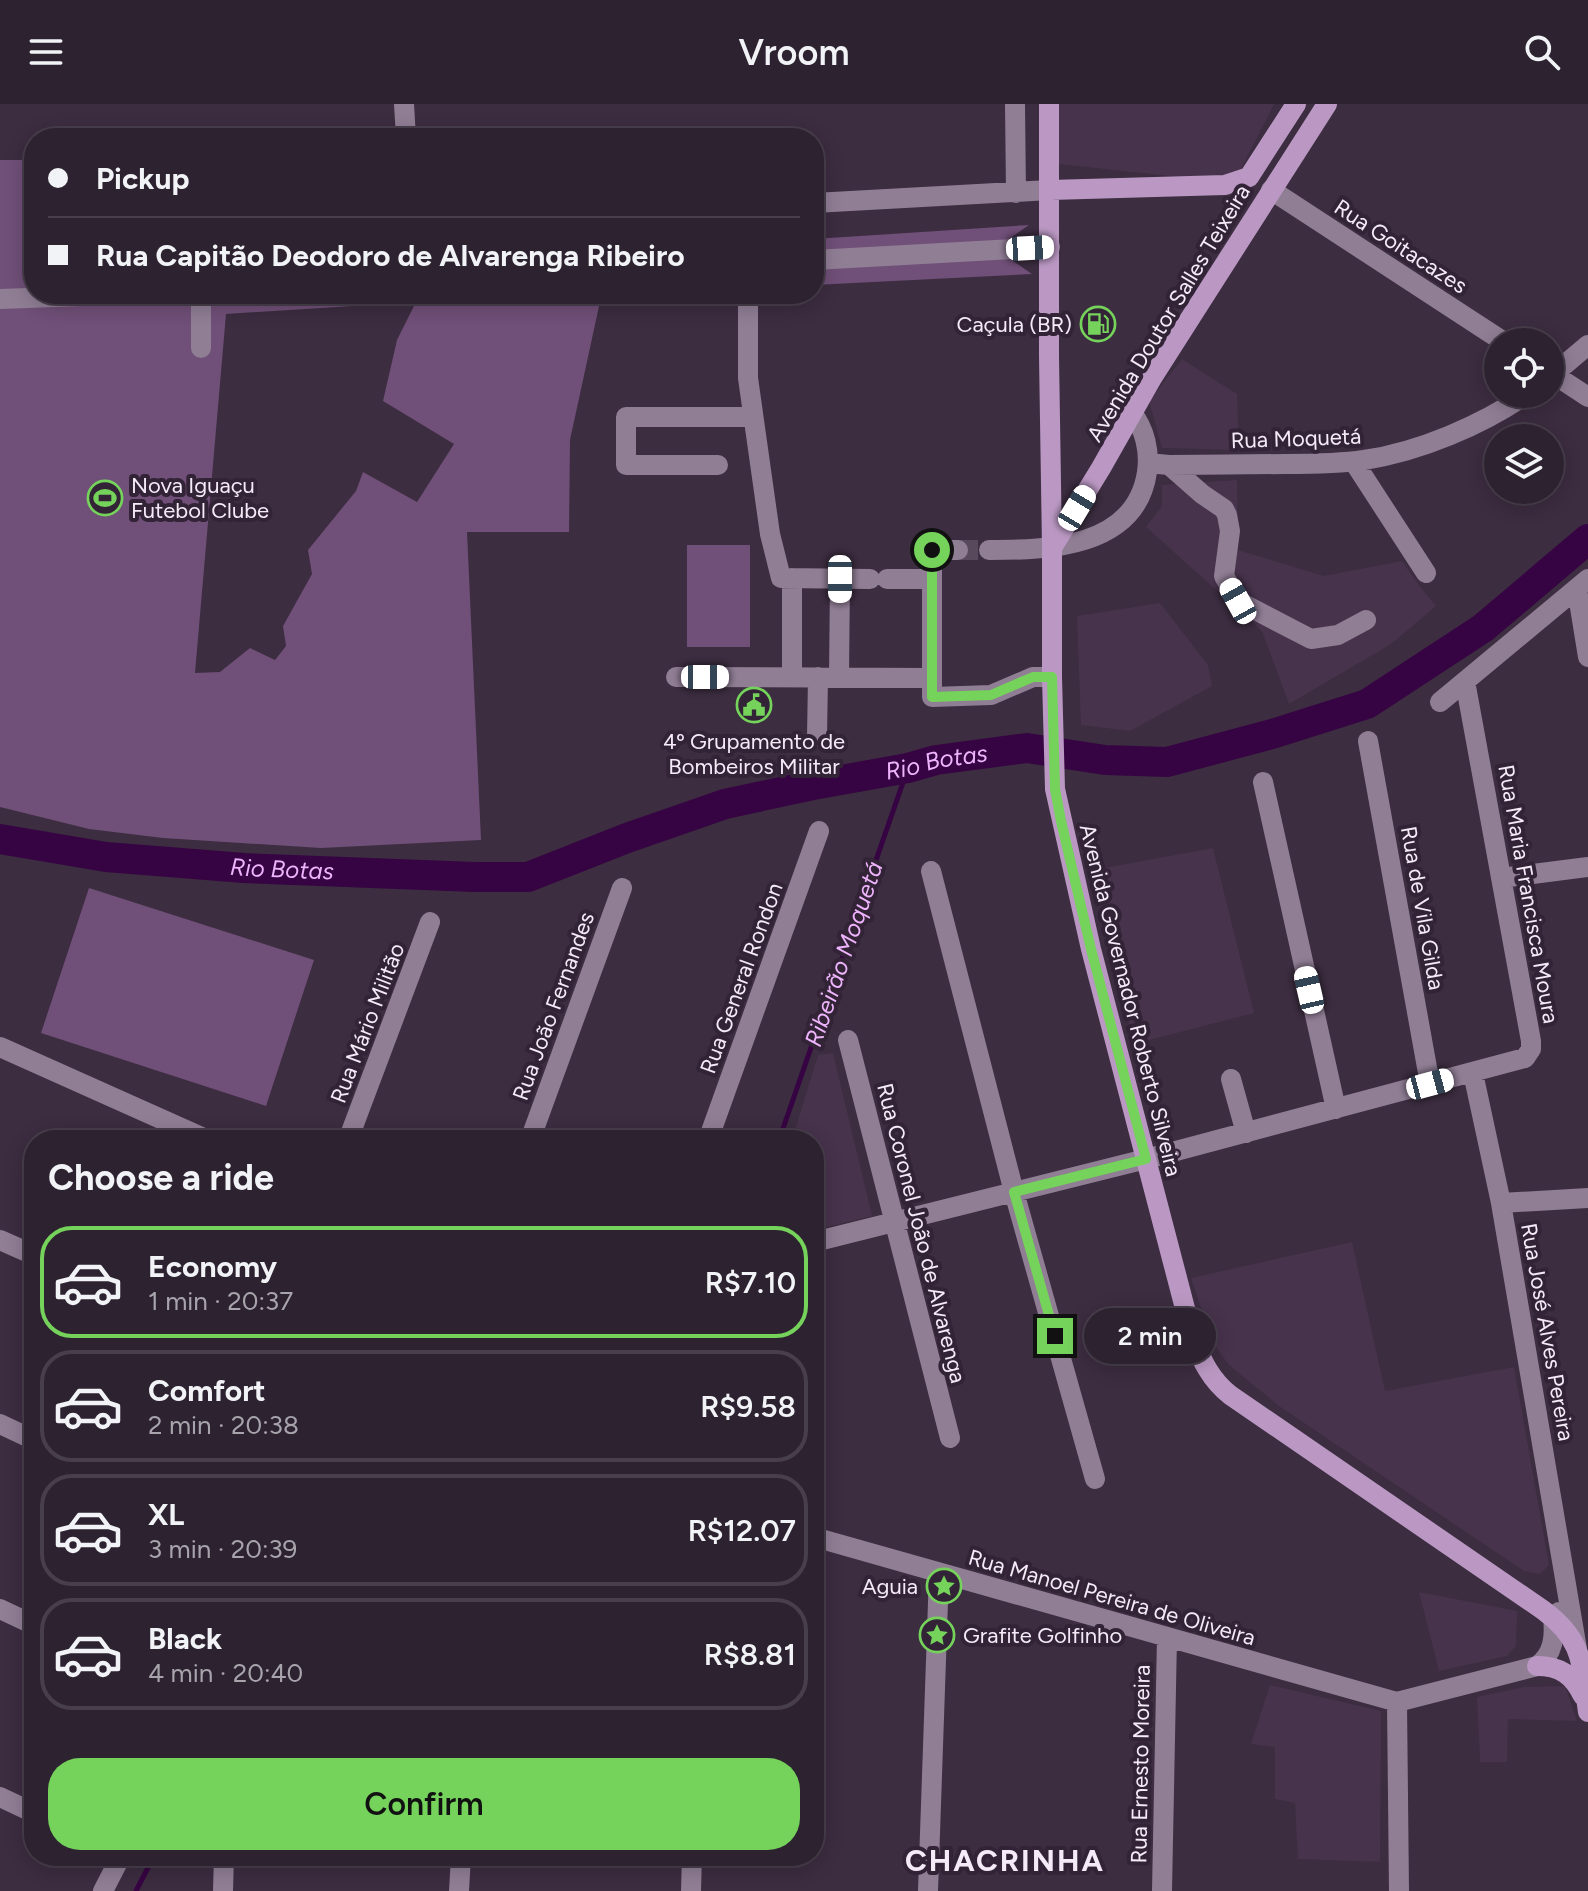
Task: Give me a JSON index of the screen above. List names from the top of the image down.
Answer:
{
  "streets": {
    "main road": ["Avenida Doutor Salles Teixeira", "Avenida Governador Roberto Silveira"],
    "street": [
      "Rua Goitacazes",
      "Rua Moquetá",
      "Rua Maria Francisca Moura",
      "Rua de Vila Gilda",
      "Rua General Rondon",
      "Rua João Fernandes",
      "Rua Mário Militão",
      "Rua Coronel João de Alvarenga",
      "Rua José Alves Pereira",
      "Rua Manoel Pereira de Oliveira",
      "Rua Ernesto Moreira"
    ]
  },
  "crossings": [
    ["Rua Goitacazes", "Avenida Doutor Salles Teixeira"],
    ["Avenida Doutor Salles Teixeira", "Avenida Governador Roberto Silveira"],
    ["Rua Maria Francisca Moura", "Rua de Vila Gilda"],
    ["Rua Maria Francisca Moura", "Avenida Governador Roberto Silveira"],
    ["Rua Maria Francisca Moura", "Rua Coronel João de Alvarenga"],
    ["Rua Maria Francisca Moura", "Rua José Alves Pereira"],
    ["Avenida Governador Roberto Silveira", "Rua José Alves Pereira"],
    ["Rua Manoel Pereira de Oliveira", "Rua Ernesto Moreira"]
  ],
  "districts": ["CHACRINHA"],
  "water": ["Rio Botas", "Ribeirão Moquetá"],
  "places": {
    "fuel station": ["Caçula (BR)"],
    "sports": ["Nova Iguaçu Futebol Clube"],
    "public building": ["4º Grupamento de Bombeiros Militar"],
    "place": ["Aguia", "Grafite Golfinho"]
  },
  "page": {
    "header": "Vroom",
    "banner": ["Pickup", "Rua Capitão Deodoro de Alvarenga Ribeiro"],
    "heading": "Choose a ride",
    "list": [
      {
        "name": "Economy",
        "note": "1 min · 20:37",
        "value": "R$7.10"
      },
      {
        "name": "Comfort",
        "note": "2 min · 20:38",
        "value": "R$9.58"
      },
      {
        "name": "XL",
        "note": "3 min · 20:39",
        "value": "R$12.07"
      },
      {
        "name": "Black",
        "note": "4 min · 20:40",
        "value": "R$8.81"
      }
    ],
    "bubble": "2 min",
    "buttons": "Confirm"
  }
}
